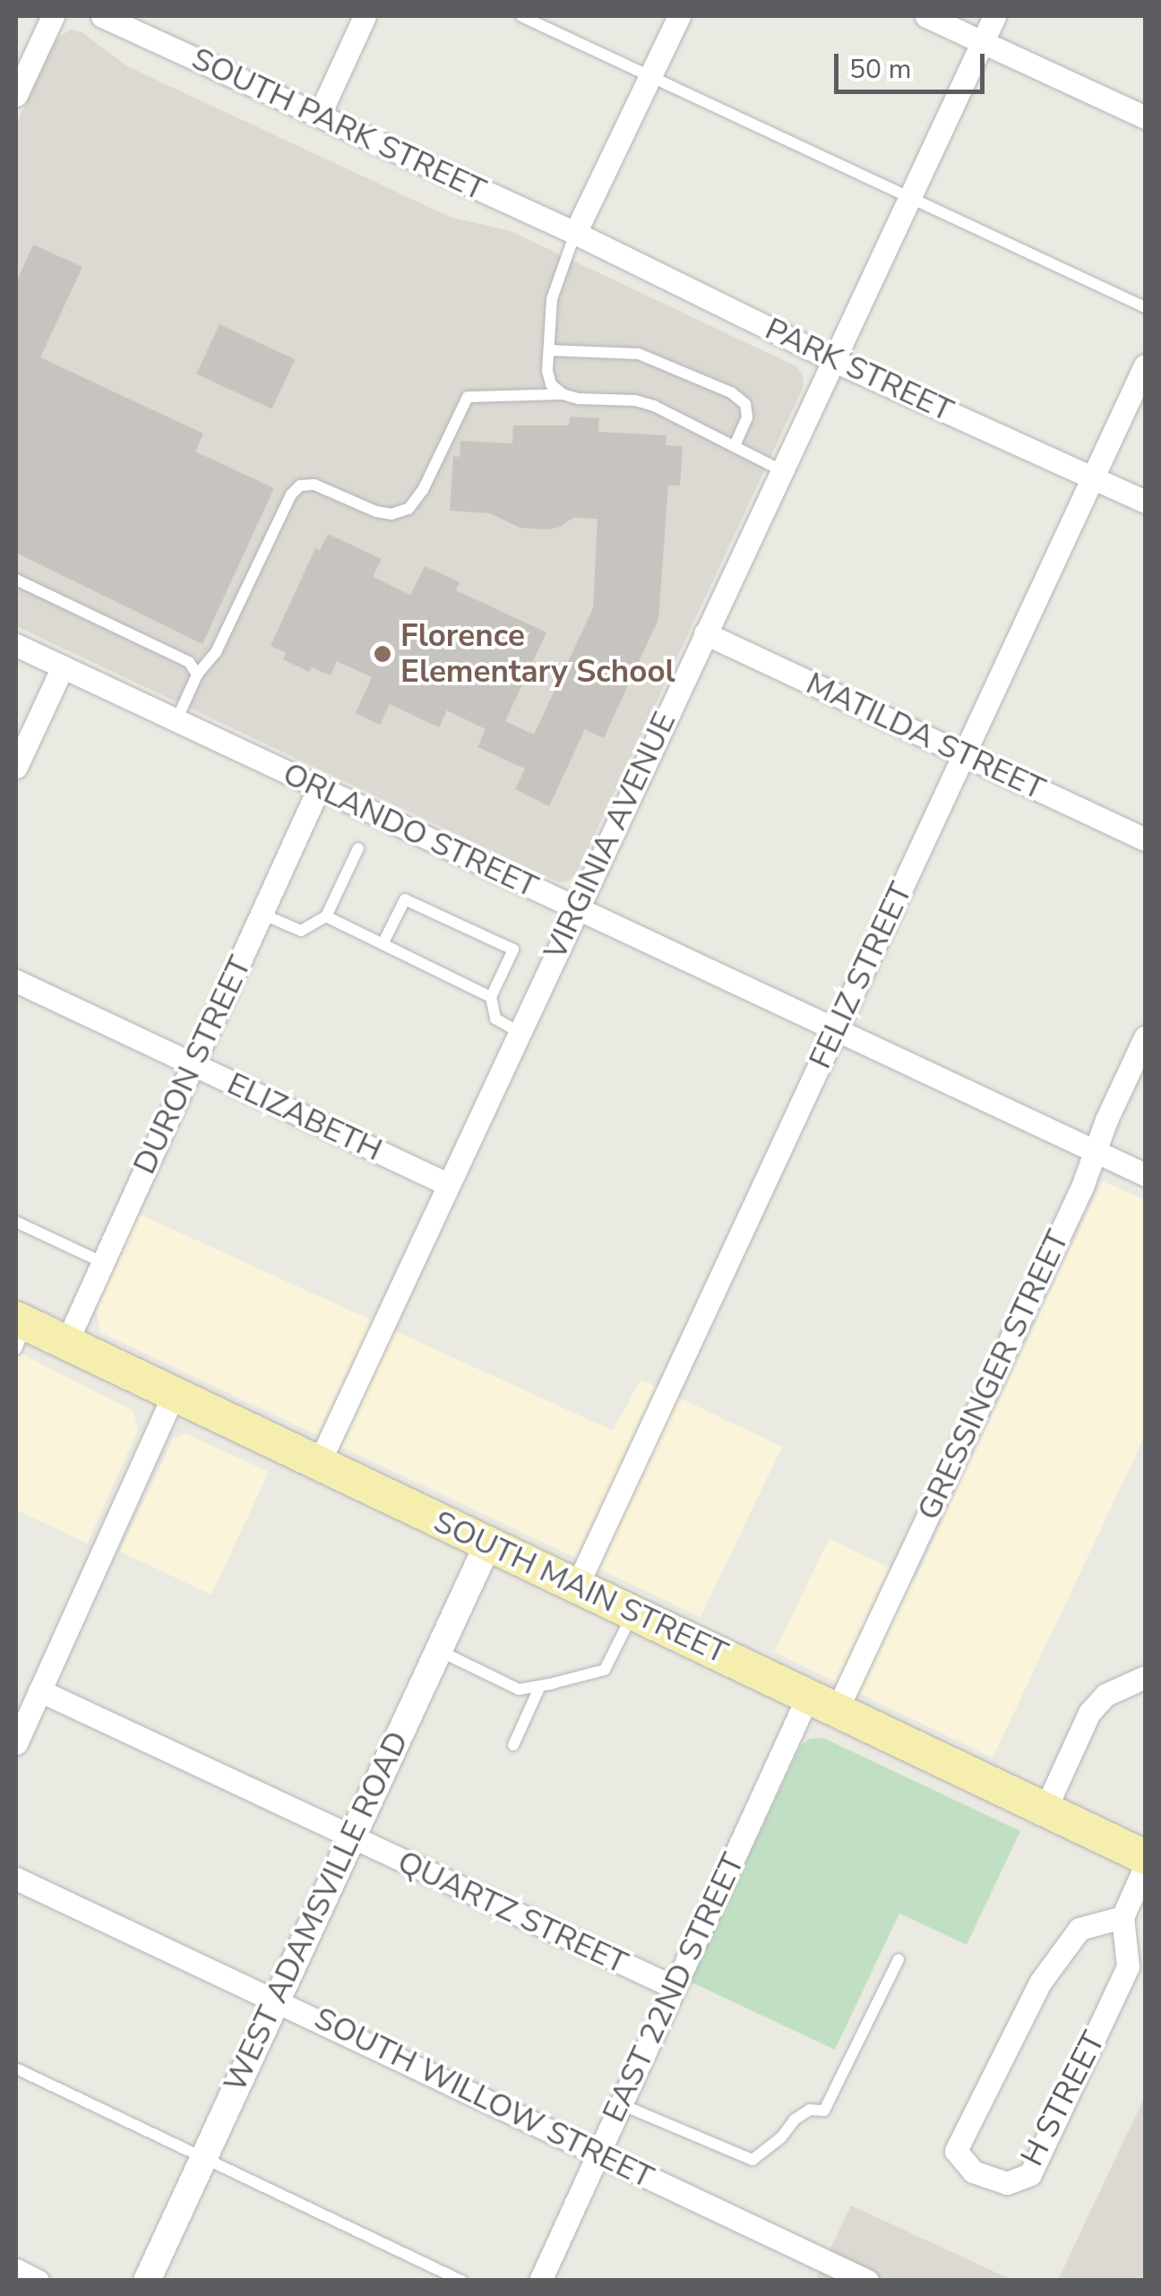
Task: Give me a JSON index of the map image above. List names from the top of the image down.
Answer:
{
  "streets": {
    "main road": ["SOUTH MAIN STREET"],
    "street": [
      "SOUTH PARK STREET",
      "PARK STREET",
      "MATILDA STREET",
      "ORLANDO STREET",
      "VIRGINIA AVENUE",
      "FELIZ STREET",
      "DURON STREET",
      "ELIZABETH",
      "GRESSINGER STREET",
      "WEST ADAMSVILLE ROAD",
      "QUARTZ STREET",
      "EAST 22ND STREET",
      "SOUTH WILLOW STREET",
      "H STREET"
    ]
  },
  "crossings": [
    ["SOUTH PARK STREET", "PARK STREET"],
    ["PARK STREET", "VIRGINIA AVENUE"],
    ["PARK STREET", "FELIZ STREET"],
    ["MATILDA STREET", "VIRGINIA AVENUE"],
    ["MATILDA STREET", "FELIZ STREET"],
    ["ORLANDO STREET", "VIRGINIA AVENUE"],
    ["ORLANDO STREET", "FELIZ STREET"],
    ["ORLANDO STREET", "DURON STREET"],
    ["ORLANDO STREET", "GRESSINGER STREET"],
    ["VIRGINIA AVENUE", "ELIZABETH"],
    ["VIRGINIA AVENUE", "SOUTH MAIN STREET"],
    ["FELIZ STREET", "SOUTH MAIN STREET"],
    ["DURON STREET", "ELIZABETH"],
    ["DURON STREET", "SOUTH MAIN STREET"],
    ["GRESSINGER STREET", "SOUTH MAIN STREET"],
    ["GRESSINGER STREET", "EAST 22ND STREET"],
    ["SOUTH MAIN STREET", "WEST ADAMSVILLE ROAD"],
    ["SOUTH MAIN STREET", "EAST 22ND STREET"],
    ["WEST ADAMSVILLE ROAD", "QUARTZ STREET"],
    ["WEST ADAMSVILLE ROAD", "SOUTH WILLOW STREET"],
    ["QUARTZ STREET", "EAST 22ND STREET"],
    ["EAST 22ND STREET", "SOUTH WILLOW STREET"]
  ],
  "places": ["Florence Elementary School"],
  "scale_bar": "50 m"
}
